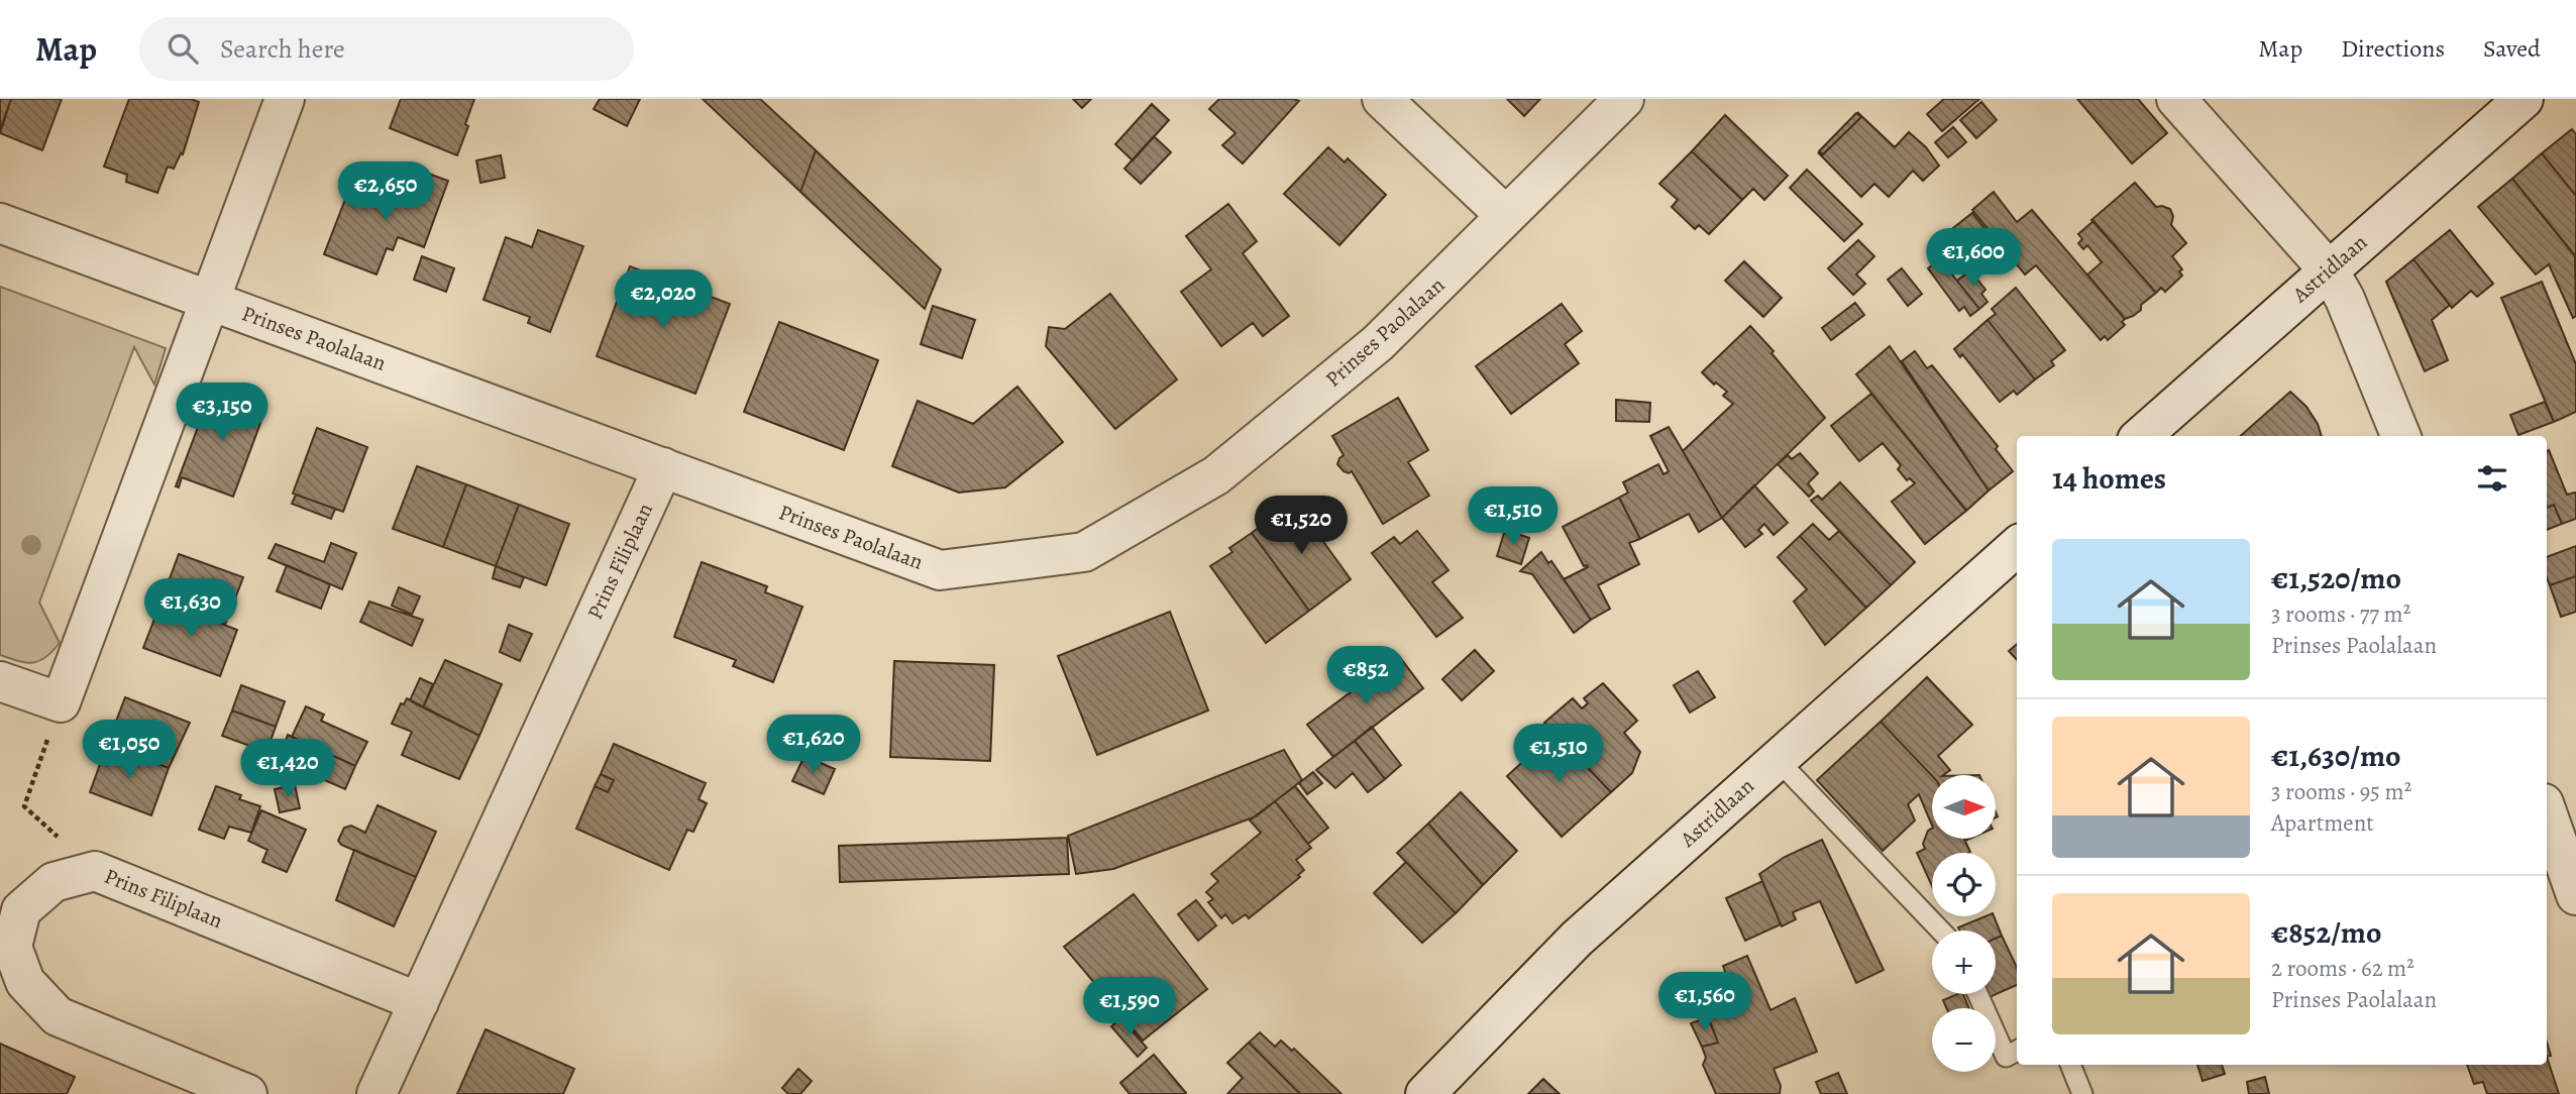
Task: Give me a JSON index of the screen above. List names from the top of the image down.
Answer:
{
  "streets": {
    "street": ["Astridlaan", "Prinses Paolalaan", "Prins Filiplaan"]
  },
  "crossings": [
    ["Prinses Paolalaan", "Prins Filiplaan"]
  ],
  "north": "right",
  "page": {
    "header": "Map",
    "search": "Search here",
    "nav": ["Map", "Directions", "Saved"],
    "price": [
      "€2,650",
      "€1,600",
      "€2,020",
      "€3,150",
      "€1,510",
      "€1,520",
      "€1,630",
      "€852",
      "€1,620",
      "€1,050",
      "€1,510",
      "€1,420",
      "€1,560",
      "€1,590"
    ],
    "heading": "14 homes",
    "list": [
      {
        "name": "€1,520/mo",
        "note": "3 rooms · 77 m² · Prinses Paolalaan"
      },
      {
        "name": "€1,630/mo",
        "note": "3 rooms · 95 m² · Apartment"
      },
      {
        "name": "€852/mo",
        "note": "2 rooms · 62 m² · Prinses Paolalaan"
      }
    ],
    "map_buttons": ["+", "−"]
  }
}
